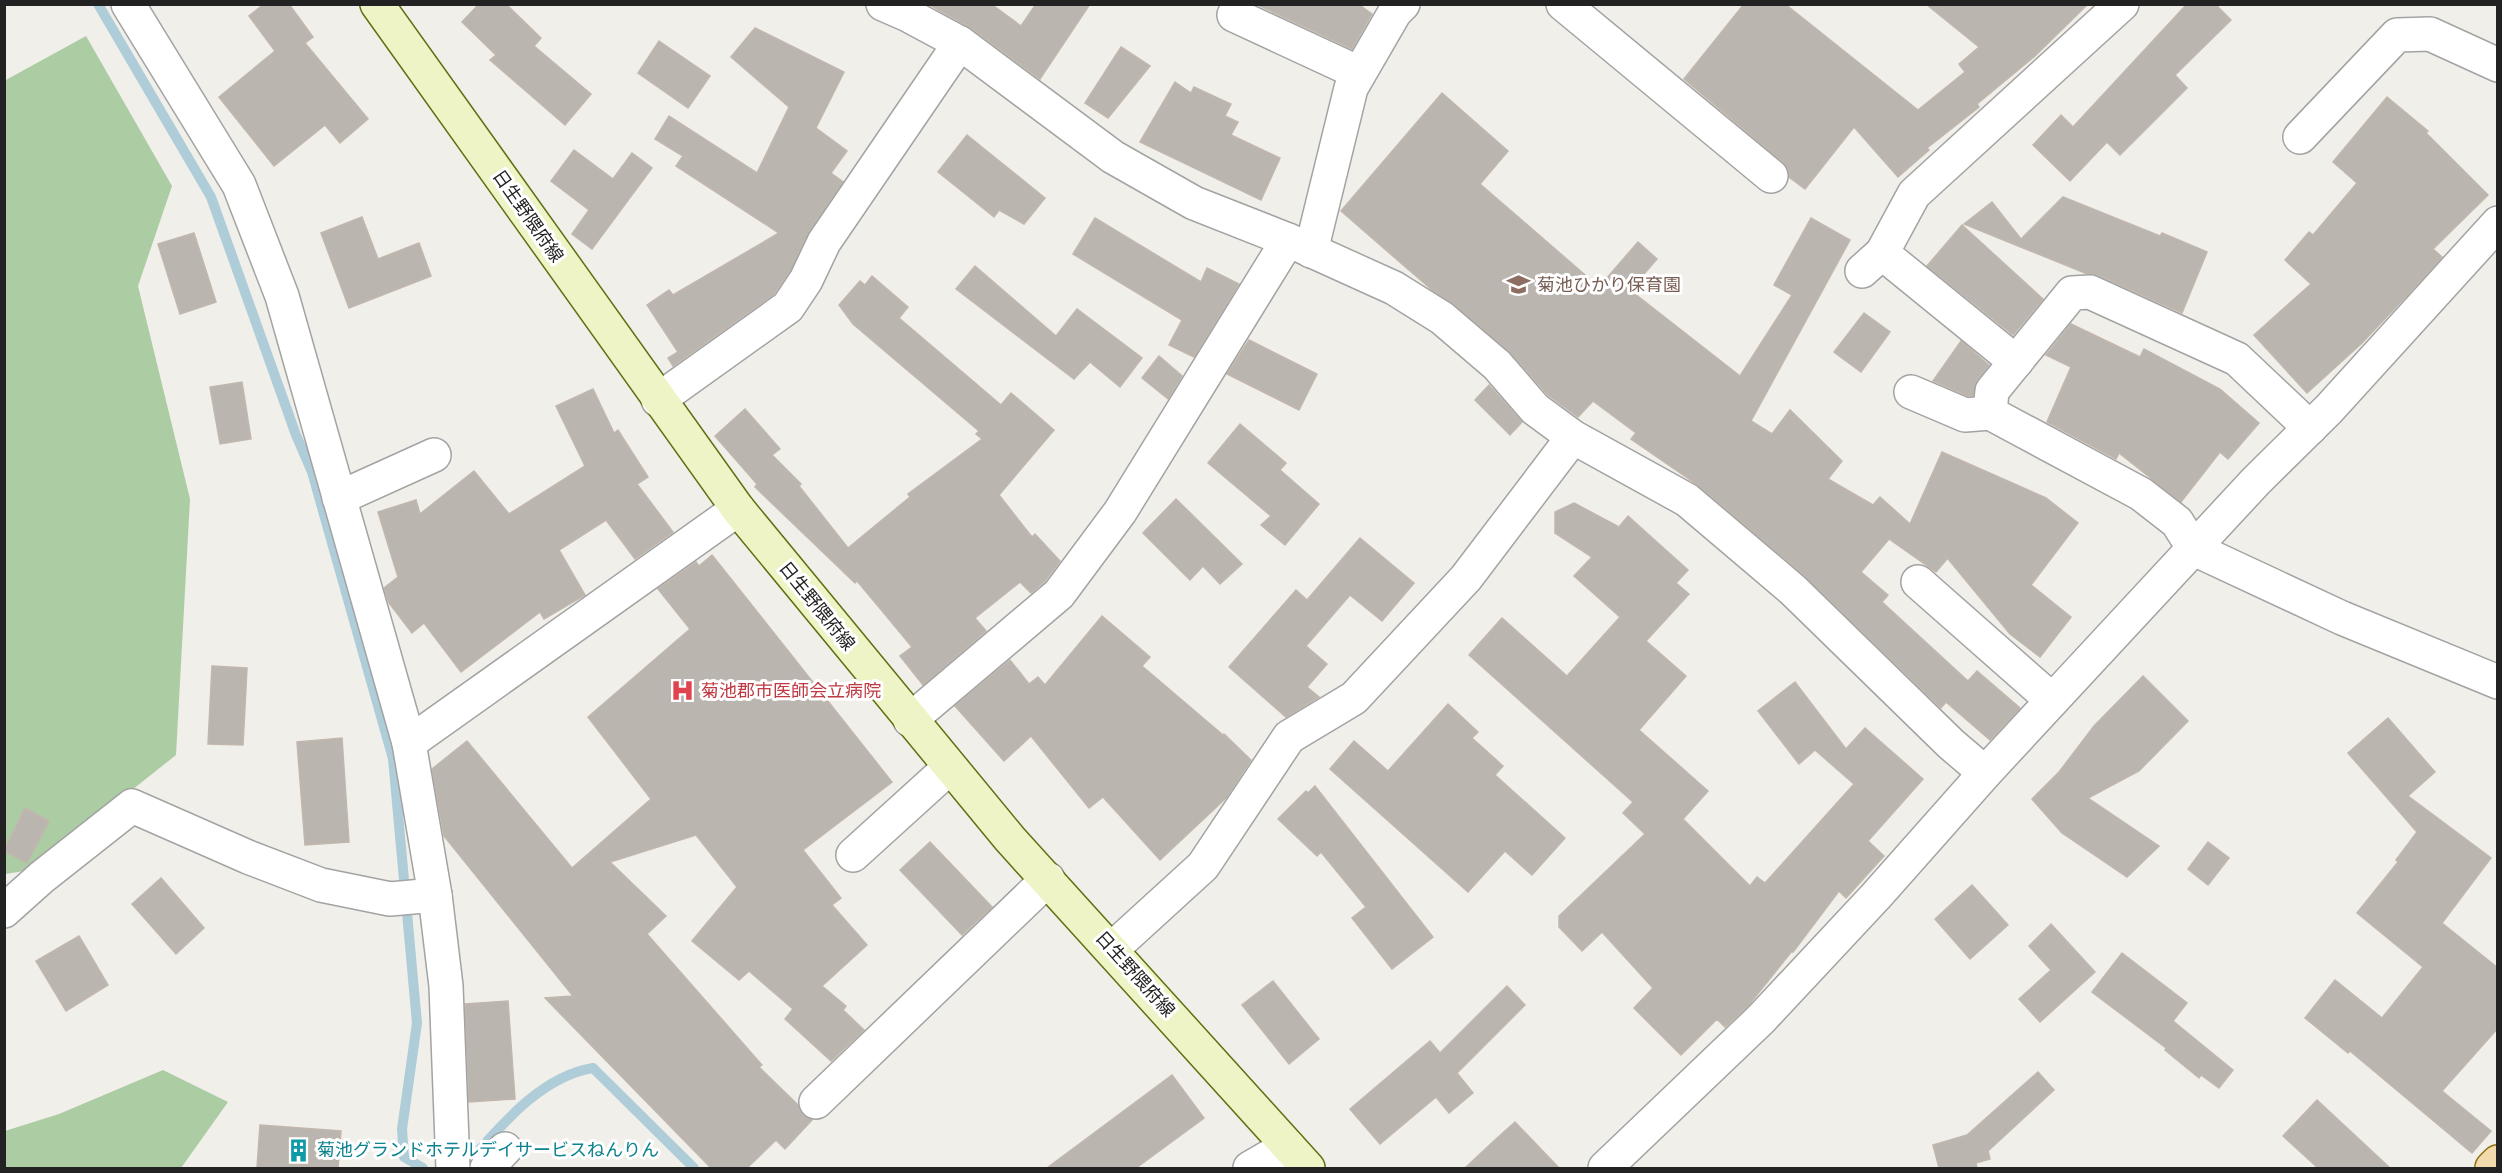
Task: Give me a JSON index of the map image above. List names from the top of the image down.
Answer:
{
  "streets": {
    "main road": ["日生野隈府線"]
  },
  "places": {
    "school or university": ["菊池ひかり保育園"],
    "hospital": ["菊池郡市医師会立病院"],
    "building": ["菊池グランドホテルデイサービスねんりん"]
  }
}
